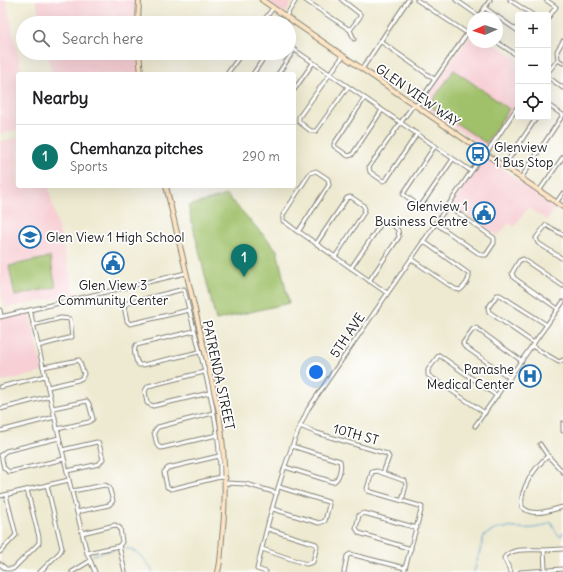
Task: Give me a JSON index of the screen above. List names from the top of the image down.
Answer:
{
  "streets": {
    "street": [
      "GLEN VIEW WAY",
      "5TH AVE",
      "PATRENDA STREET",
      "10TH ST"
    ]
  },
  "crossings": [
    ["GLEN VIEW WAY", "5TH AVE"],
    ["5TH AVE", "10TH ST"]
  ],
  "places": {
    "bus stop": ["Glenview 1 Bus Stop"],
    "public building": ["Glenview 1 Business Centre", "Glen View 3 Community Center"],
    "school or university": ["Glen View 1 High School"],
    "hospital": ["Panashe Medical Center"]
  },
  "north": "left",
  "page": {
    "map_buttons": ["+", "−"],
    "search": "Search here",
    "heading": "Nearby",
    "list": [
      {
        "mark": "1",
        "name": "Chemhanza pitches",
        "note": "Sports",
        "value": "290 m"
      }
    ],
    "pins": "1"
  }
}
